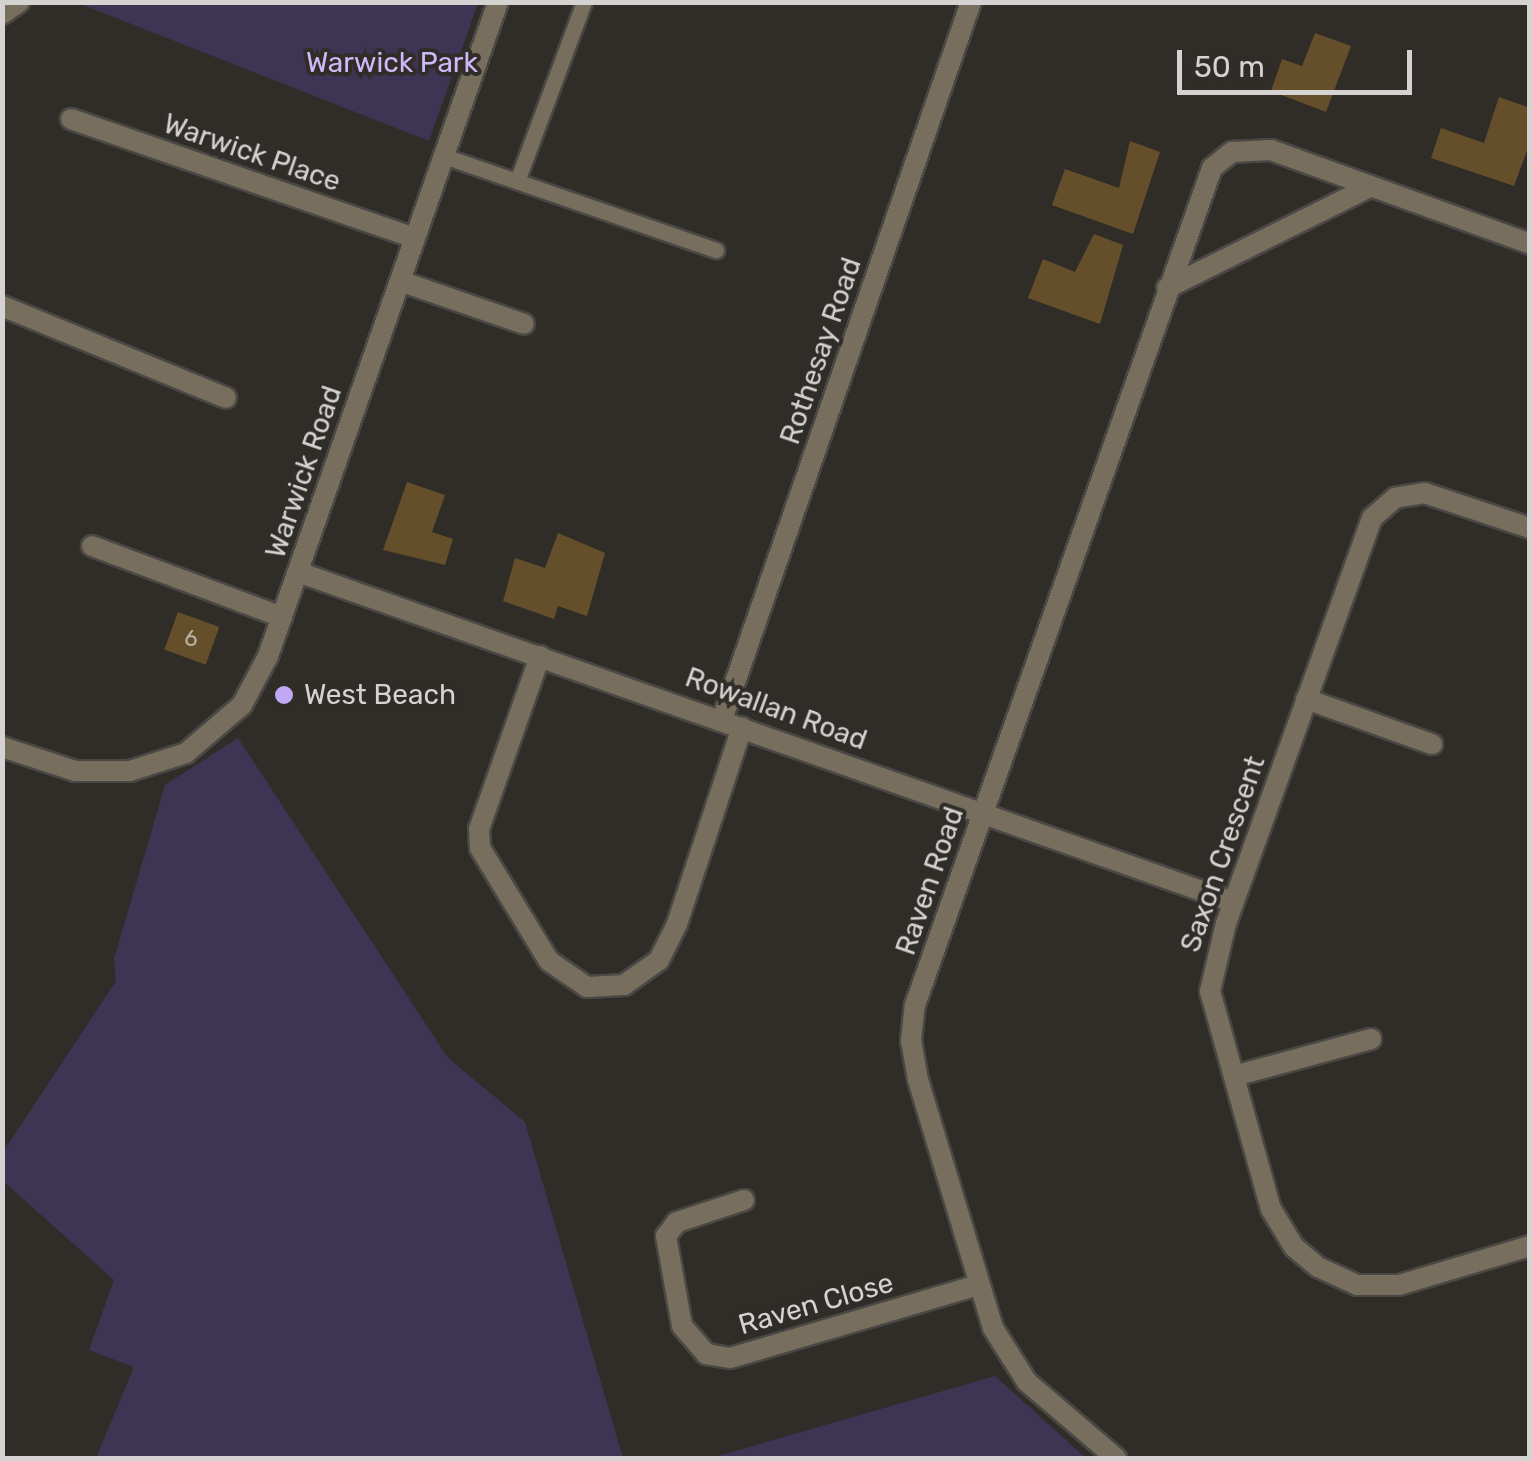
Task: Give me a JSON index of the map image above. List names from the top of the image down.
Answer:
{
  "streets": {
    "street": [
      "Warwick Place",
      "Rothesay Road",
      "Warwick Road",
      "Rowallan Road",
      "Saxon Crescent",
      "Raven Road",
      "Raven Close"
    ]
  },
  "crossings": [
    ["Warwick Place", "Warwick Road"],
    ["Rothesay Road", "Rowallan Road"],
    ["Warwick Road", "Rowallan Road"],
    ["Rowallan Road", "Saxon Crescent"],
    ["Rowallan Road", "Raven Road"],
    ["Raven Road", "Raven Close"]
  ],
  "parks": ["Warwick Park"],
  "places": ["West Beach"],
  "house_numbers": ["6"],
  "scale_bar": "50 m"
}
